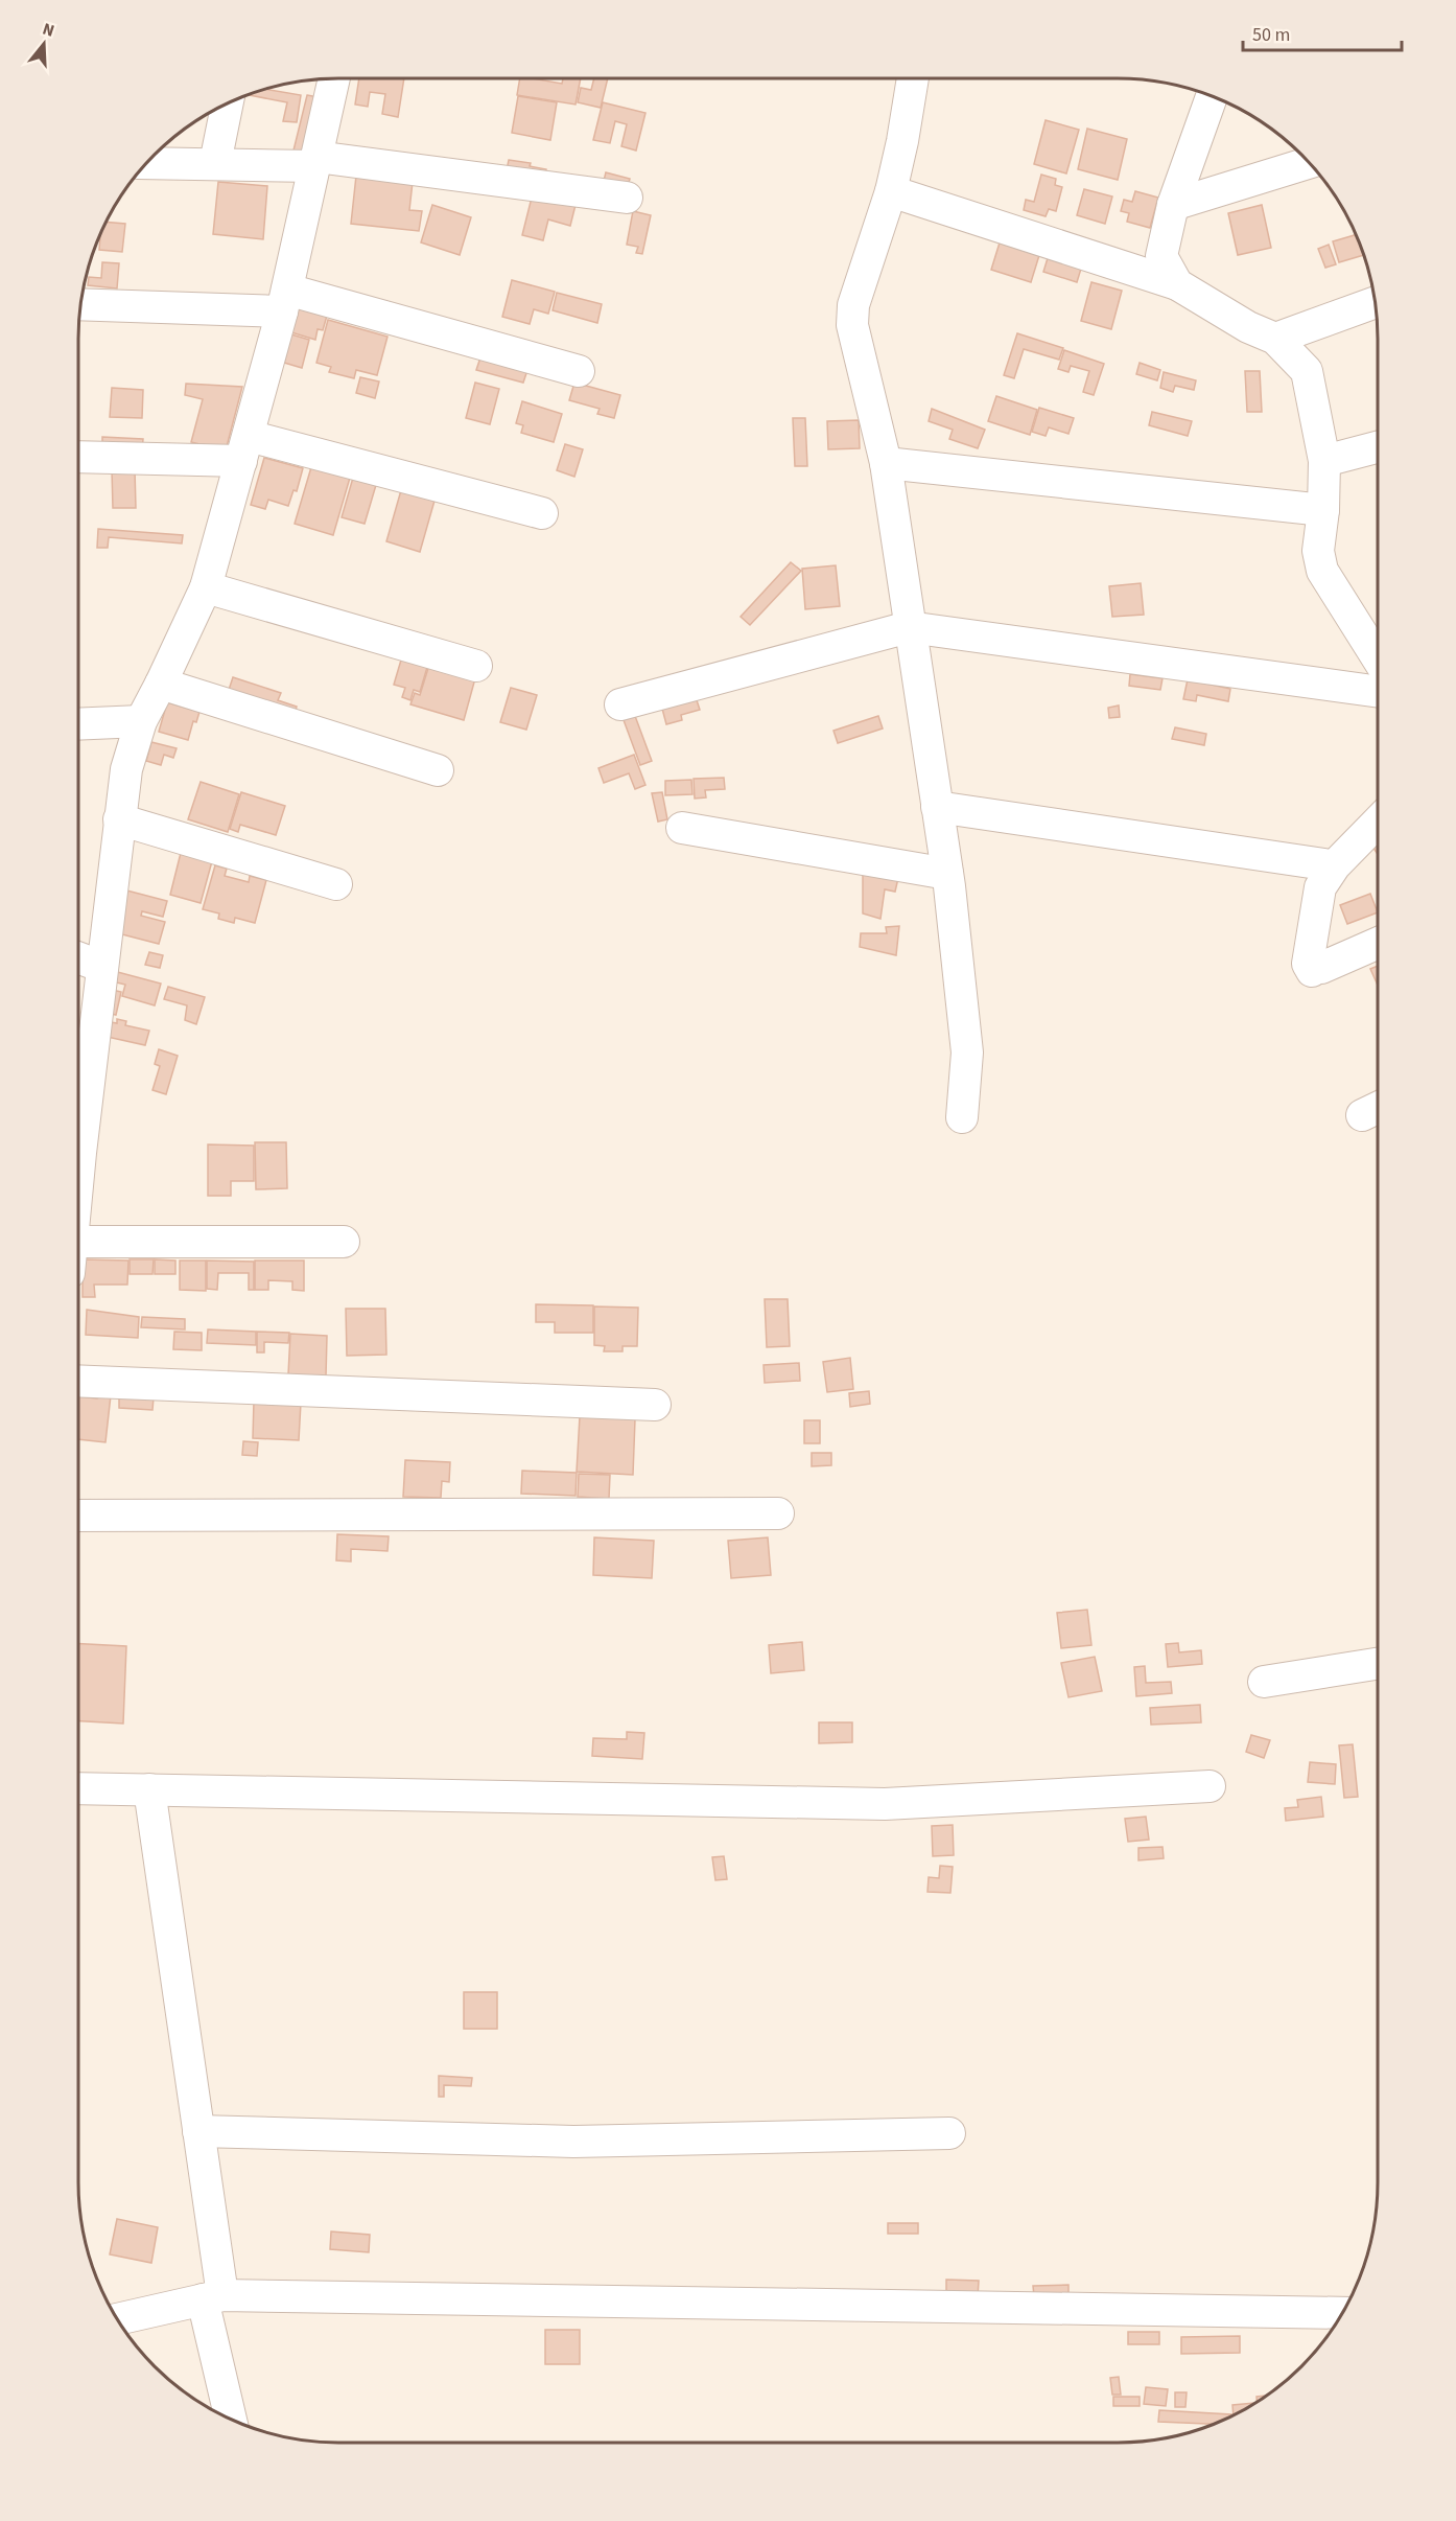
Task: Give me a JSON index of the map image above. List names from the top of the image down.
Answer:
{
  "scale_bar": "50 m",
  "north": "top"
}
